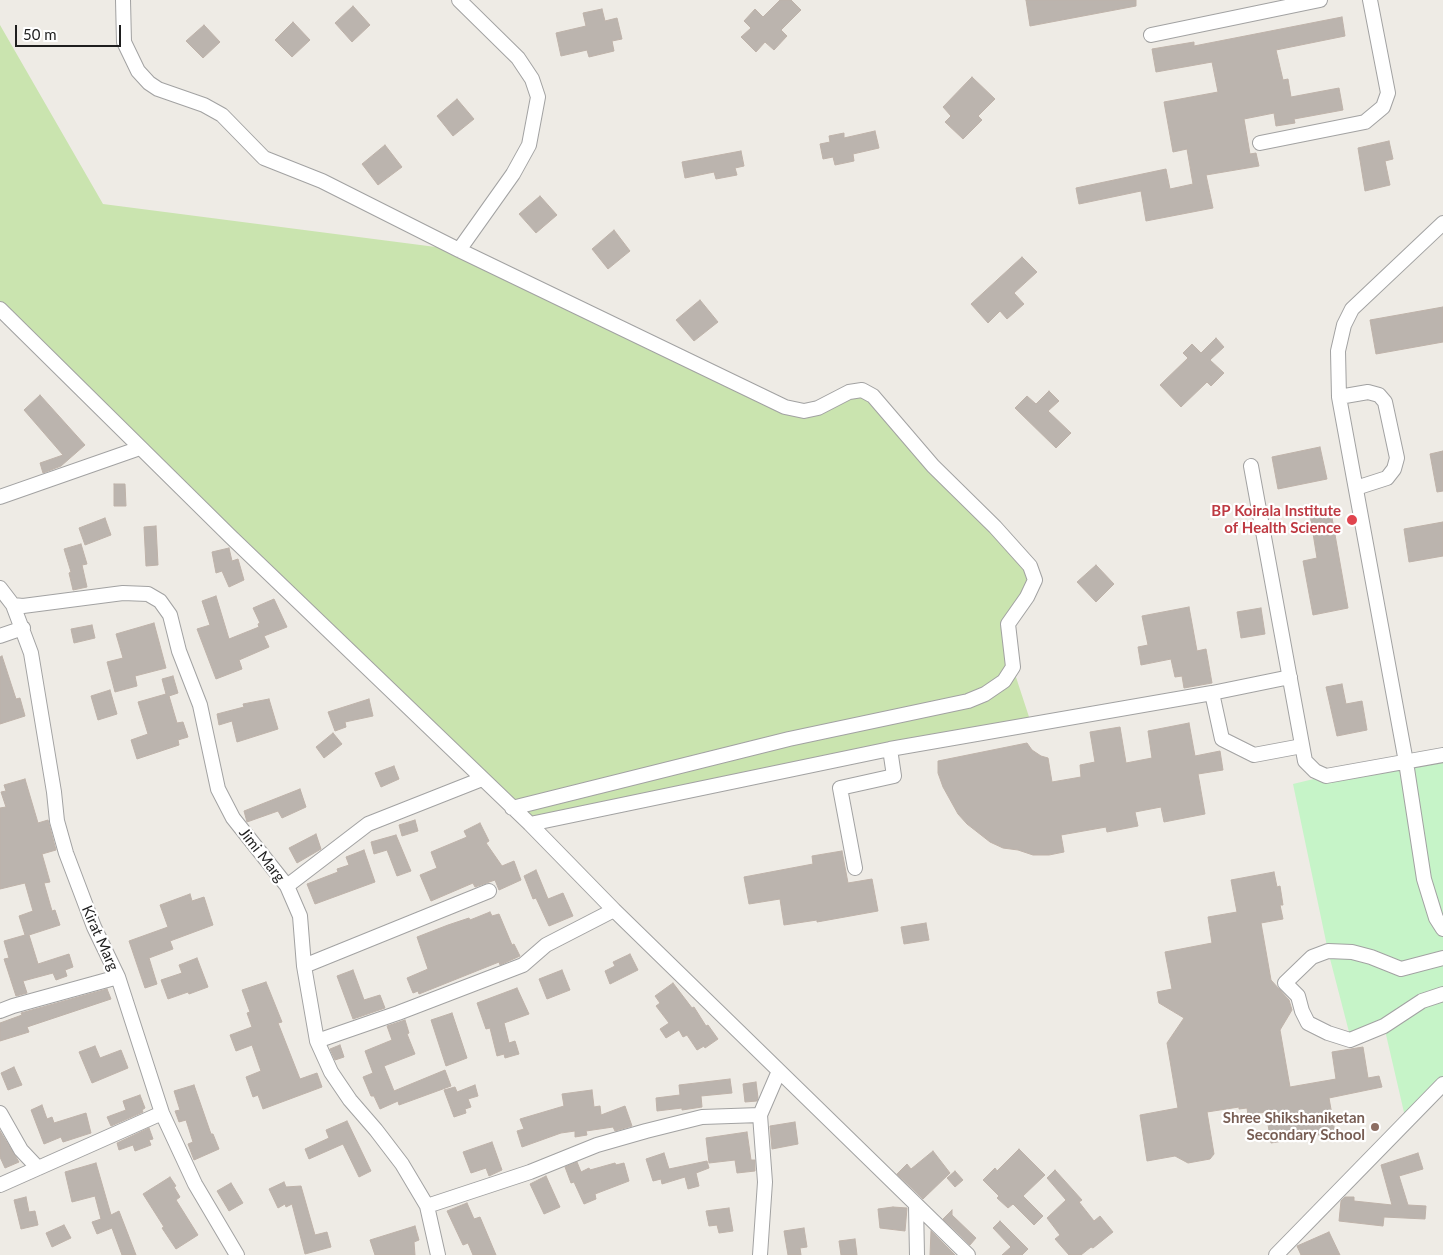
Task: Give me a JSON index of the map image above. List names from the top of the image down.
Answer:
{
  "streets": {
    "street": ["Jimi Marg", "Kirat Marg"]
  },
  "crossings": [
    ["Jimi Marg", "Kirat Marg"]
  ],
  "places": ["BP Koirala Institute of Health Science", "Shree Shikshaniketan Secondary School"],
  "scale_bar": "50 m"
}
